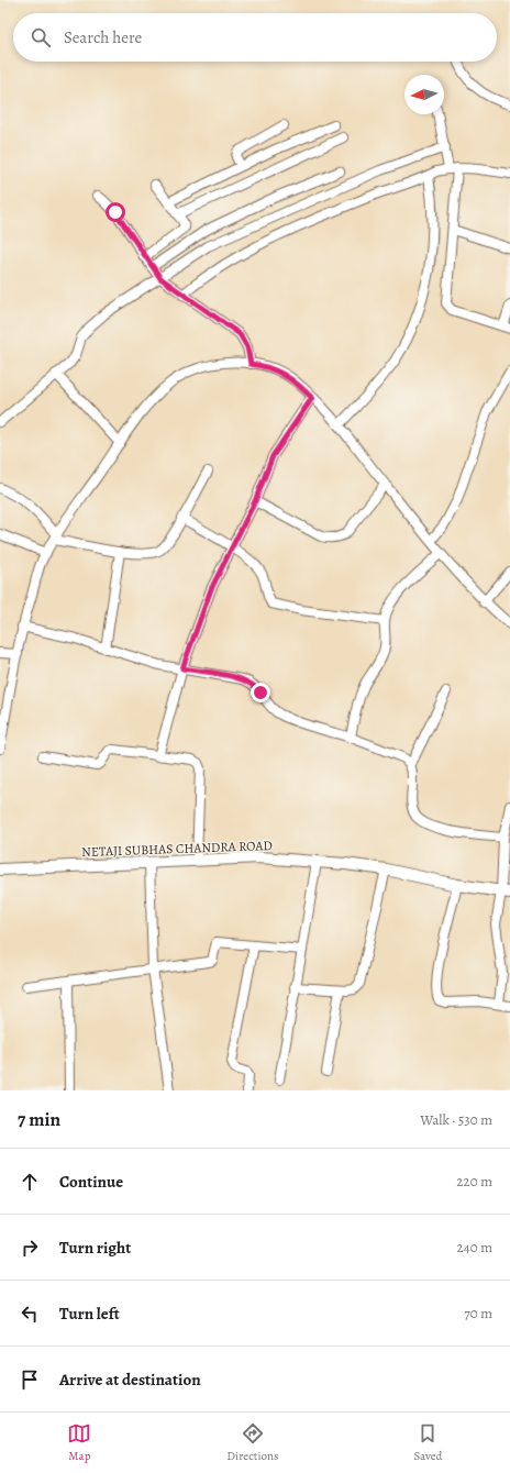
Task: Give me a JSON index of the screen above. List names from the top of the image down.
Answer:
{
  "streets": {
    "main road": ["NETAJI SUBHAS CHANDRA ROAD"]
  },
  "north": "left",
  "page": {
    "search": "Search here",
    "heading": ["7 min", "Walk · 530 m"],
    "list": [
      ["Continue", "220 m"],
      ["Turn right", "240 m"],
      ["Turn left", "70 m"],
      "Arrive at destination"
    ],
    "nav": ["Map", "Directions", "Saved"]
  }
}
